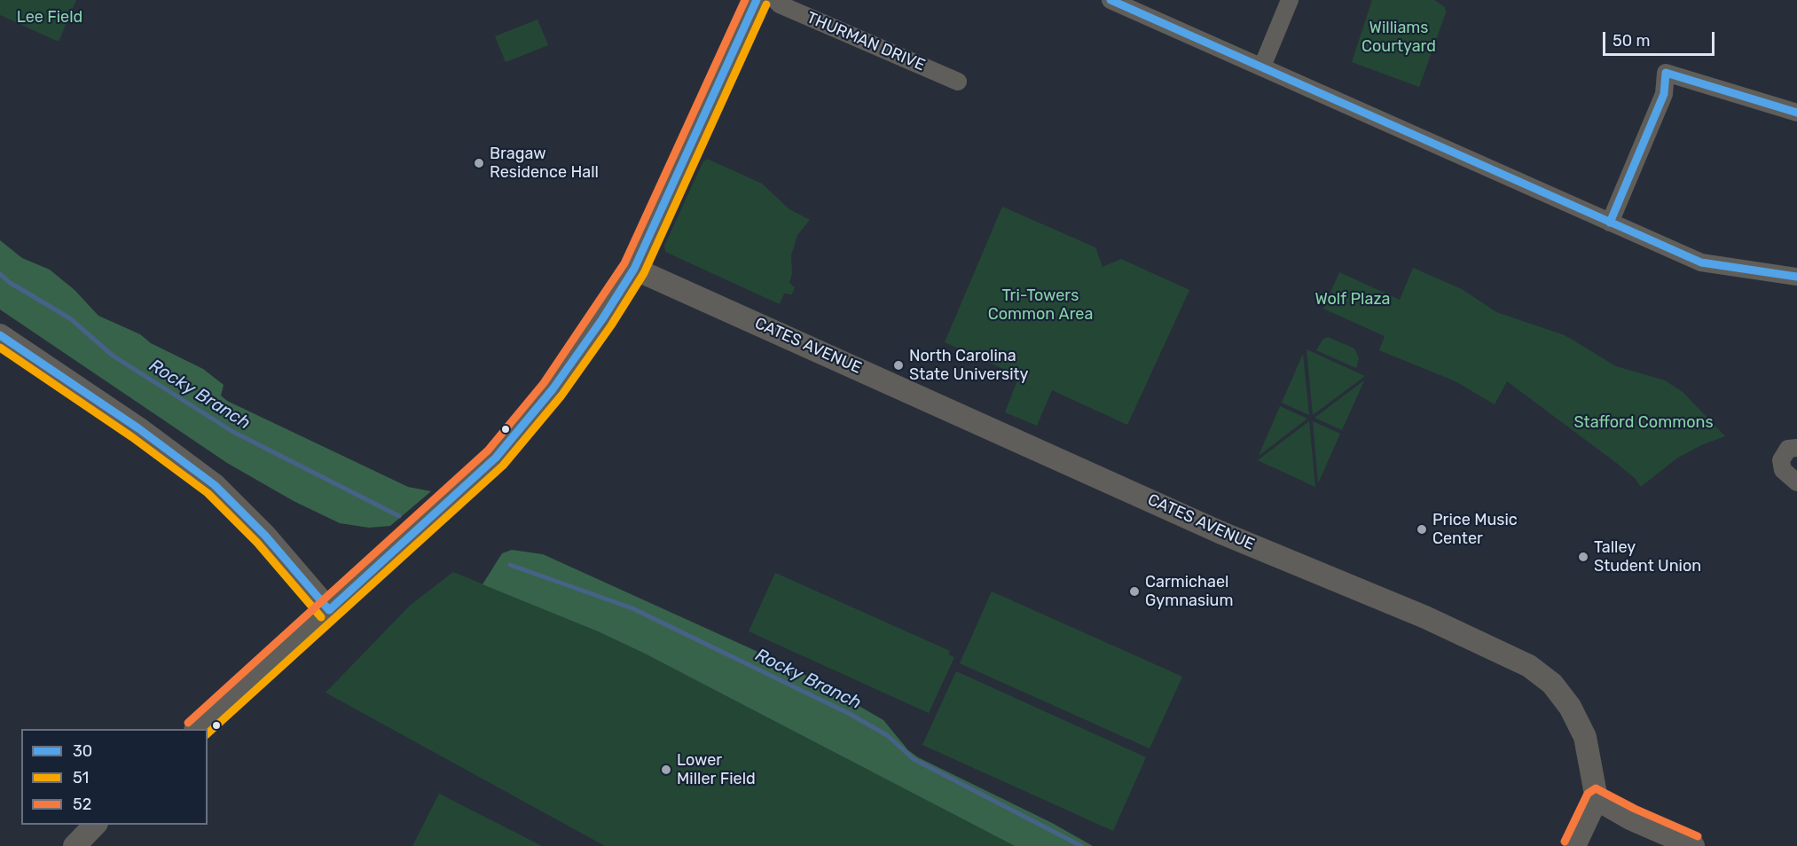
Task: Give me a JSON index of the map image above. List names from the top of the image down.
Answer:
{
  "streets": {
    "street": ["THURMAN DRIVE", "CATES AVENUE"]
  },
  "water": ["Rocky Branch"],
  "parks": [
    "Lee Field",
    "Williams Courtyard",
    "Tri-Towers Common Area",
    "Wolf Plaza",
    "Stafford Commons"
  ],
  "places": [
    "Bragaw Residence Hall",
    "North Carolina State University",
    "Price Music Center",
    "Talley Student Union",
    "Carmichael Gymnasium",
    "Lower Miller Field"
  ],
  "lines": ["transit line 30", "transit line 52", "transit line 51"],
  "legend": ["30", "51", "52"],
  "scale_bar": "50 m"
}
